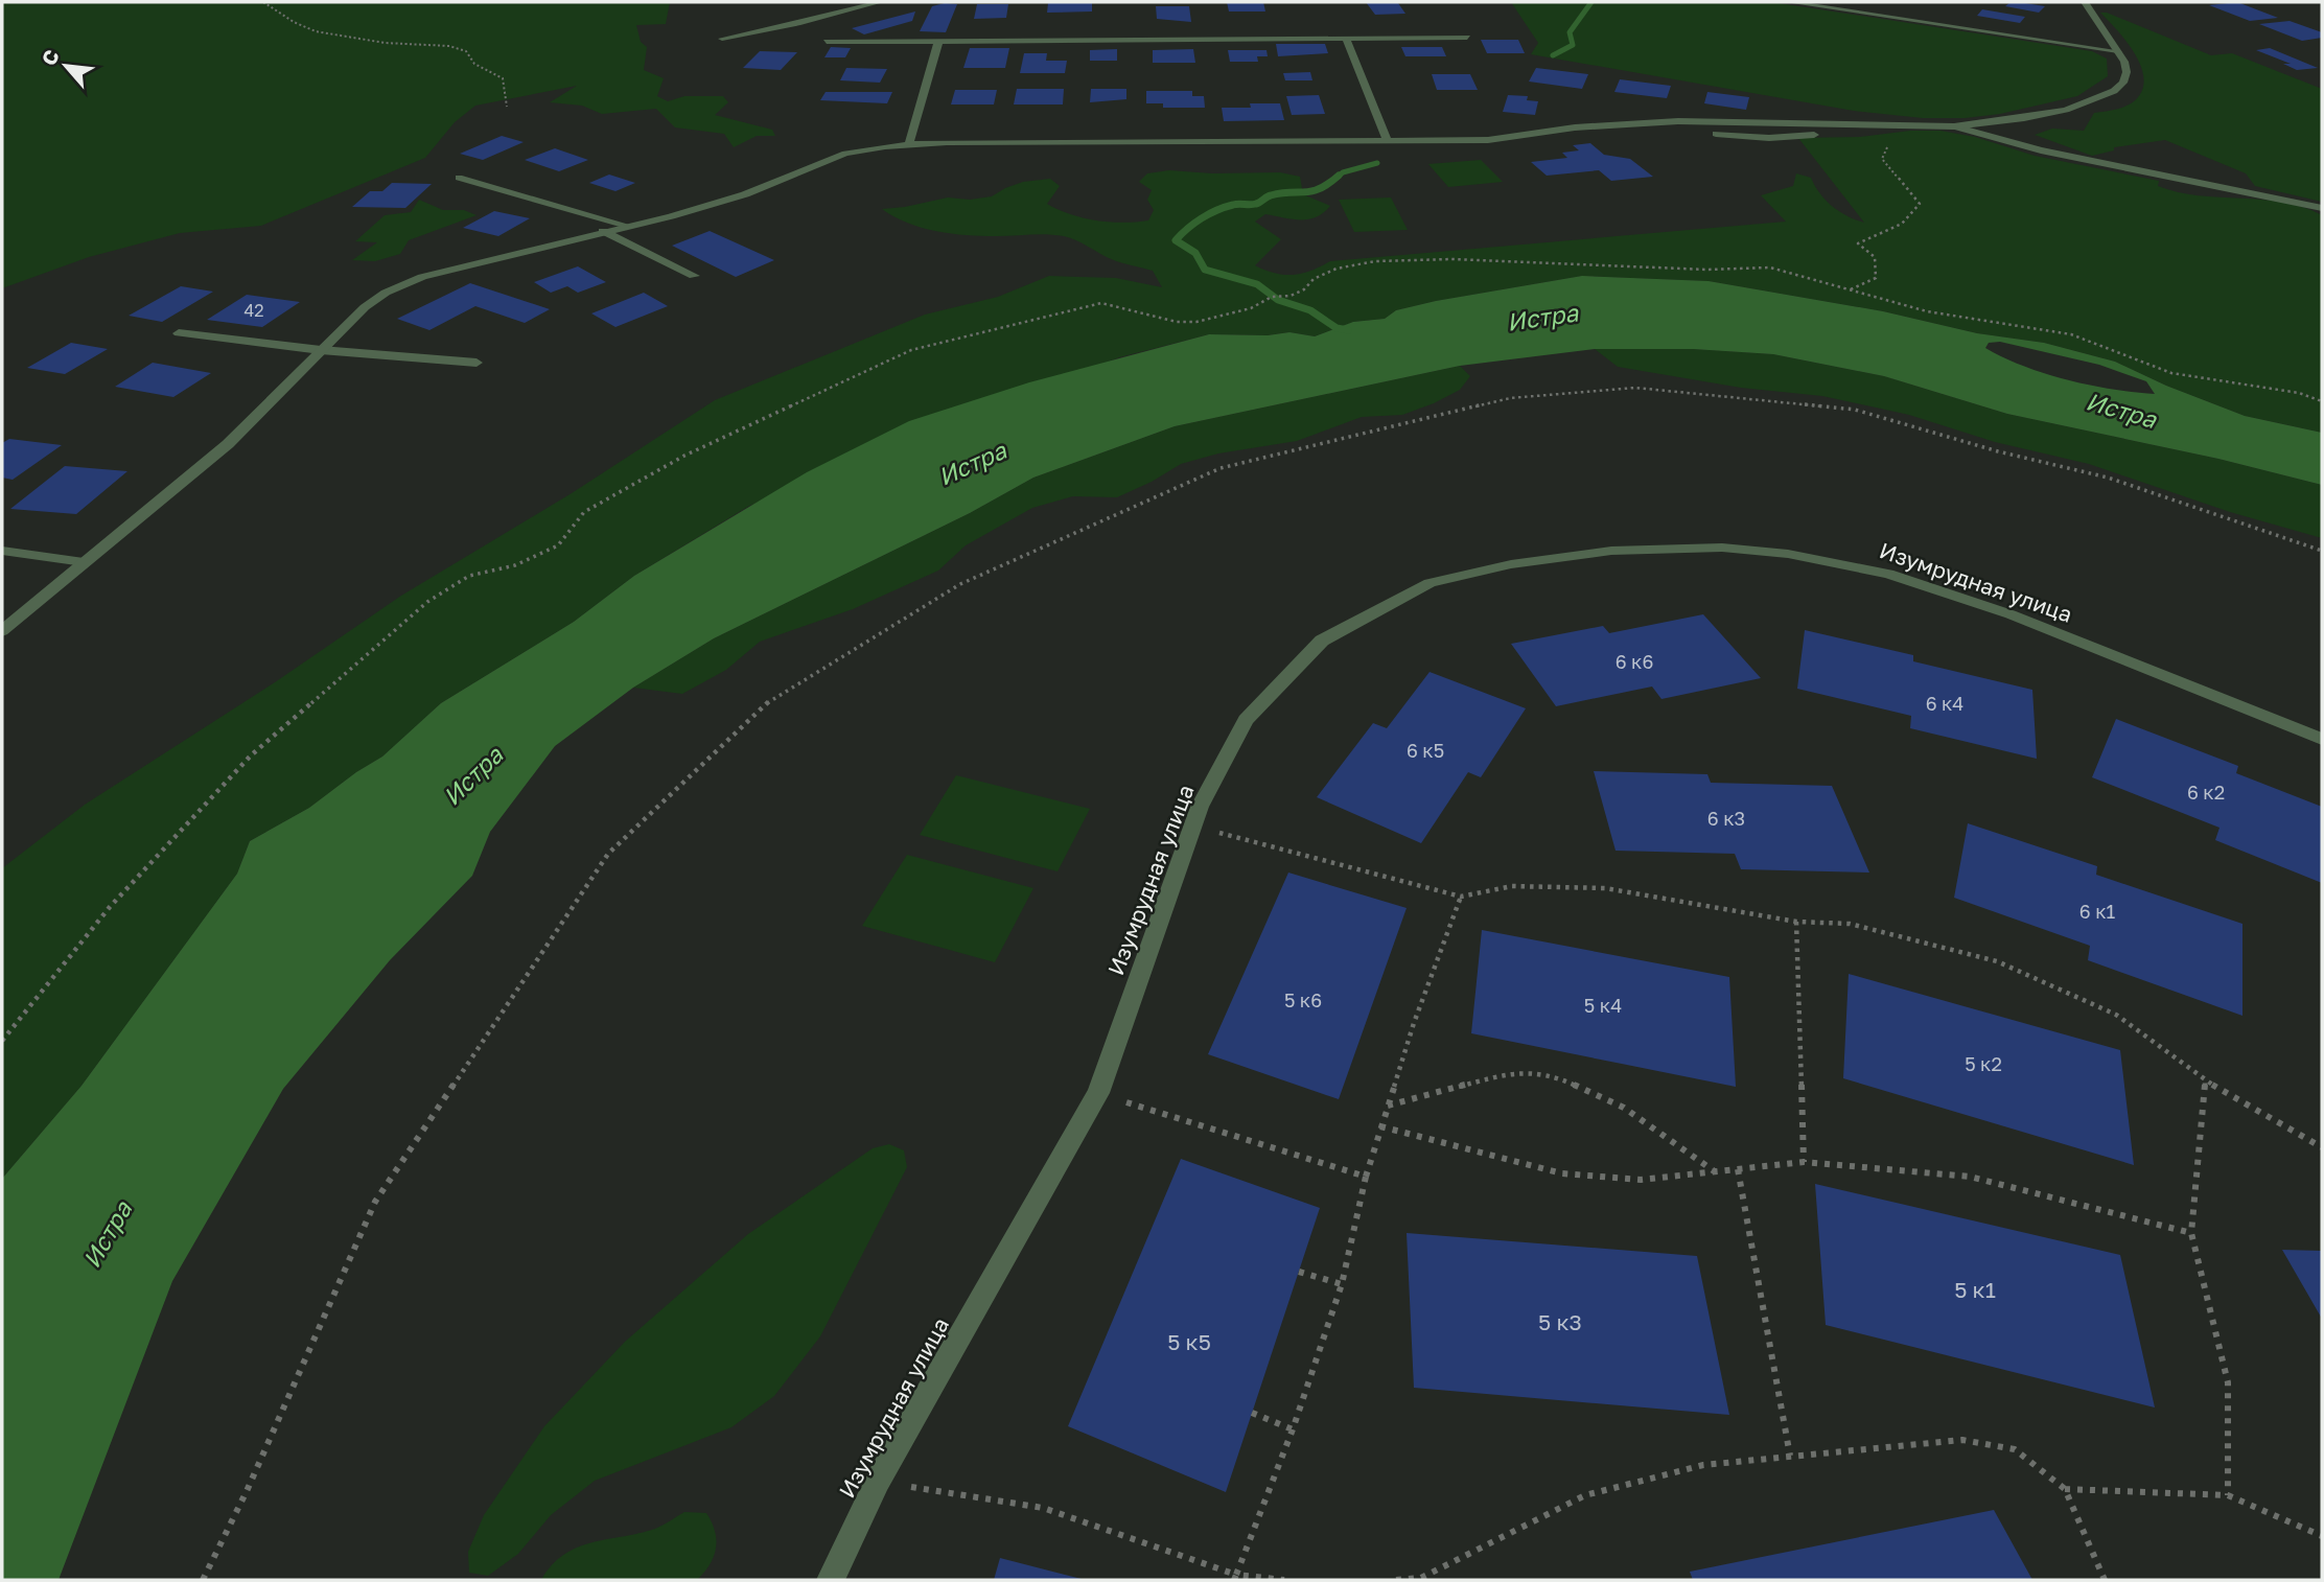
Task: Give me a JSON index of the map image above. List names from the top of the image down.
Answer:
{
  "streets": {
    "street": ["Изумрудная улица"]
  },
  "water": ["Истра"],
  "house_numbers": [
    "42",
    "6 к6",
    "6 к4",
    "6 к5",
    "6 к2",
    "6 к3",
    "6 к1",
    "5 к6",
    "5 к4",
    "5 к2",
    "5 к1",
    "5 к3",
    "5 к5"
  ],
  "north": "top left"
}
